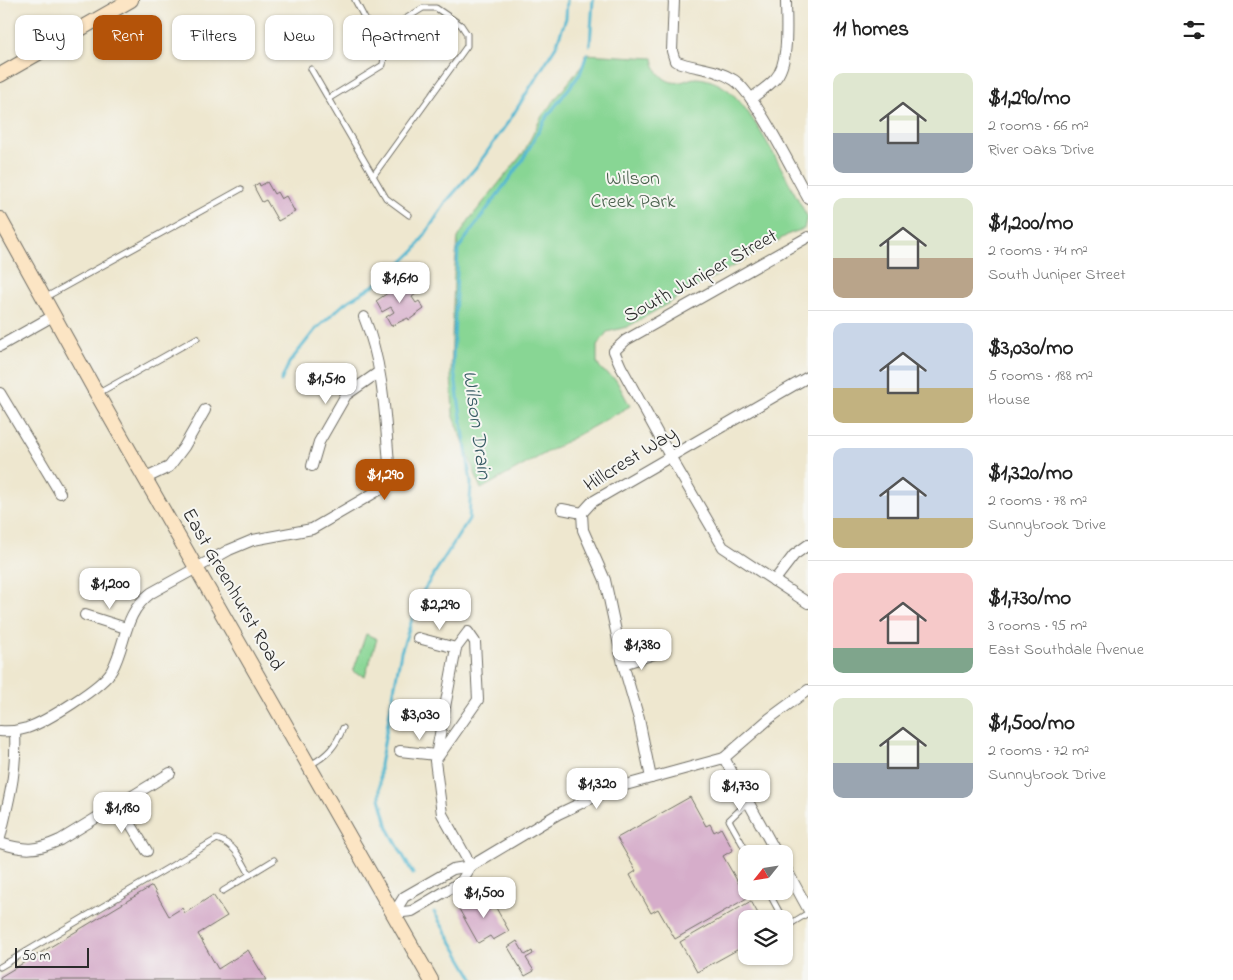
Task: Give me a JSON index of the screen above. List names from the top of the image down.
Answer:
{
  "streets": {
    "main road": ["East Greenhurst Road"],
    "street": ["South Juniper Street", "Hillcrest Way"]
  },
  "crossings": [
    ["South Juniper Street", "Hillcrest Way"]
  ],
  "water": ["Wilson Drain"],
  "parks": ["Wilson Creek Park"],
  "scale_bar": "50 m",
  "north": "bottom left",
  "page": {
    "heading": "11 homes",
    "chip": [
      "Buy",
      "Rent",
      "Filters",
      "New",
      "Apartment"
    ],
    "list": [
      {
        "name": "$1,290/mo",
        "note": "2 rooms · 66 m² · River Oaks Drive"
      },
      {
        "name": "$1,200/mo",
        "note": "2 rooms · 74 m² · South Juniper Street"
      },
      {
        "name": "$3,030/mo",
        "note": "5 rooms · 188 m² · House"
      },
      {
        "name": "$1,320/mo",
        "note": "2 rooms · 78 m² · Sunnybrook Drive"
      },
      {
        "name": "$1,730/mo",
        "note": "3 rooms · 95 m² · East Southdale Avenue"
      },
      {
        "name": "$1,500/mo",
        "note": "2 rooms · 72 m² · Sunnybrook Drive"
      }
    ],
    "price": [
      "$1,610",
      "$1,510",
      "$1,290",
      "$1,200",
      "$2,290",
      "$1,380",
      "$3,030",
      "$1,320",
      "$1,730",
      "$1,180",
      "$1,500"
    ],
    "scale": "50 m"
  }
}
